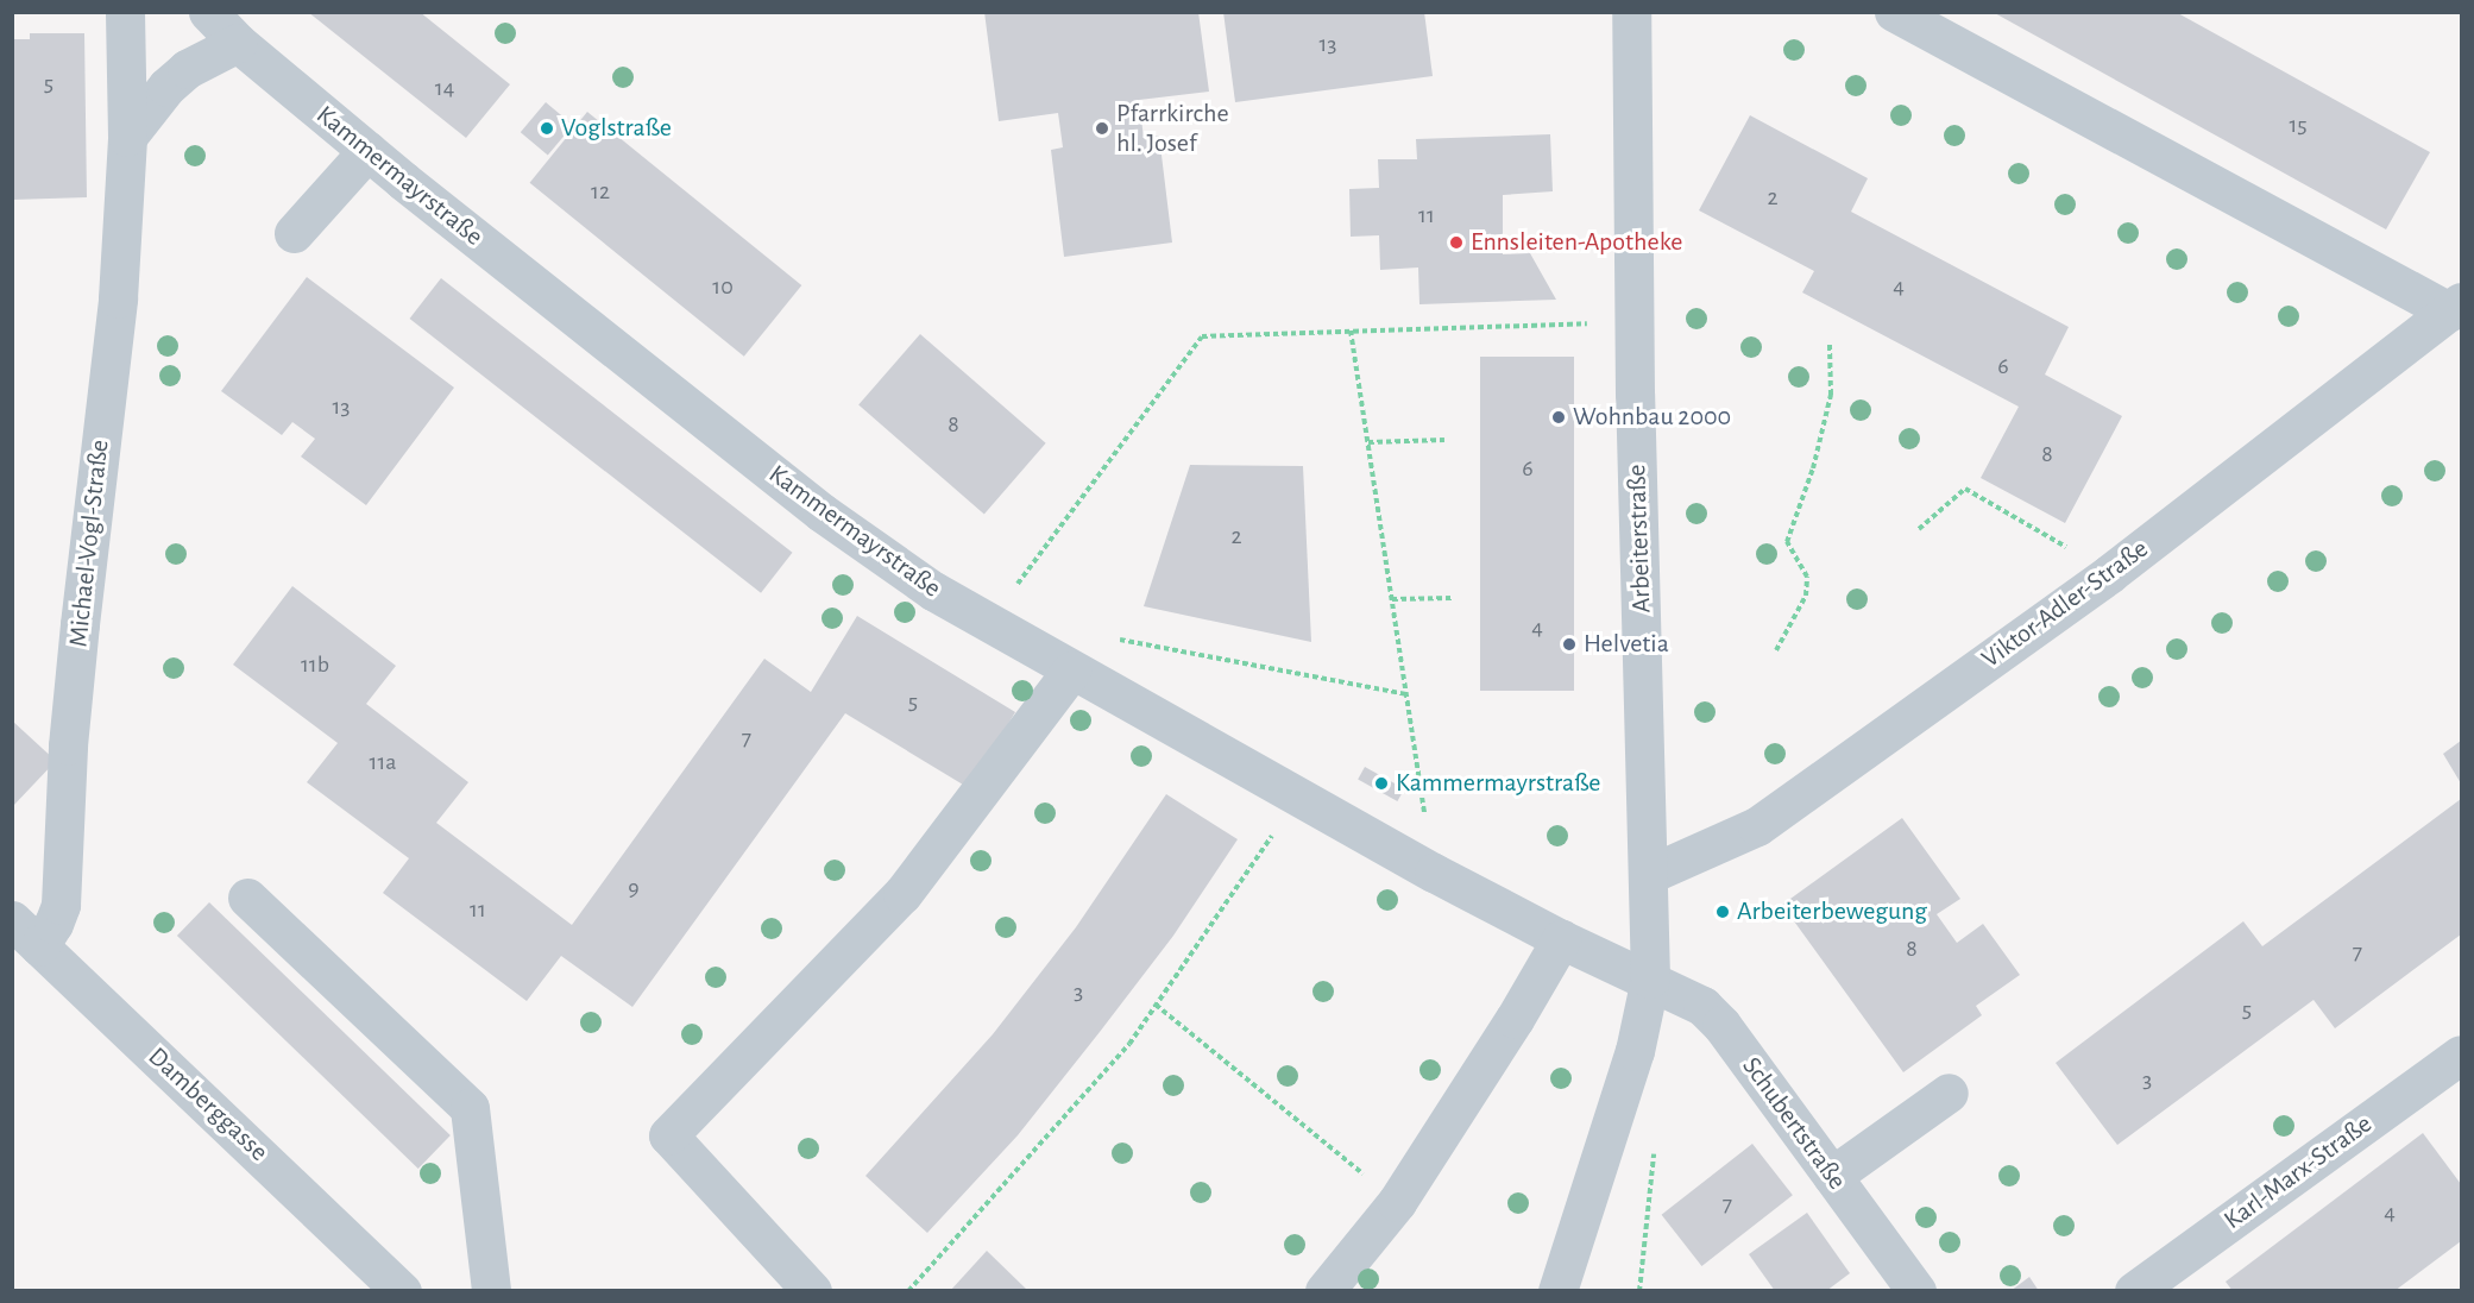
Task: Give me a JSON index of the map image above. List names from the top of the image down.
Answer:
{
  "streets": {
    "street": [
      "Kammermayrstraße",
      "Arbeiterstraße",
      "Michael-Vogl-Straße",
      "Viktor-Adler-Straße",
      "Damberggasse",
      "Schubertstraße",
      "Karl-Marx-Straße"
    ]
  },
  "crossings": [
    ["Kammermayrstraße", "Arbeiterstraße"],
    ["Kammermayrstraße", "Schubertstraße"],
    ["Arbeiterstraße", "Viktor-Adler-Straße"],
    ["Arbeiterstraße", "Schubertstraße"],
    ["Michael-Vogl-Straße", "Damberggasse"]
  ],
  "places": [
    "Voglstraße",
    "Pfarrkirche hl. Josef",
    "Ennsleiten-Apotheke",
    "Wohnbau 2000",
    "Helvetia",
    "Kammermayrstraße",
    "Arbeiterbewegung"
  ],
  "house_numbers": [
    "13",
    "5",
    "14",
    "15",
    "12",
    "2",
    "11",
    "10",
    "4",
    "6",
    "13",
    "8",
    "8",
    "6",
    "2",
    "4",
    "11b",
    "5",
    "7",
    "11a",
    "9",
    "11",
    "8",
    "7",
    "3",
    "5",
    "3",
    "7",
    "4"
  ]
}
